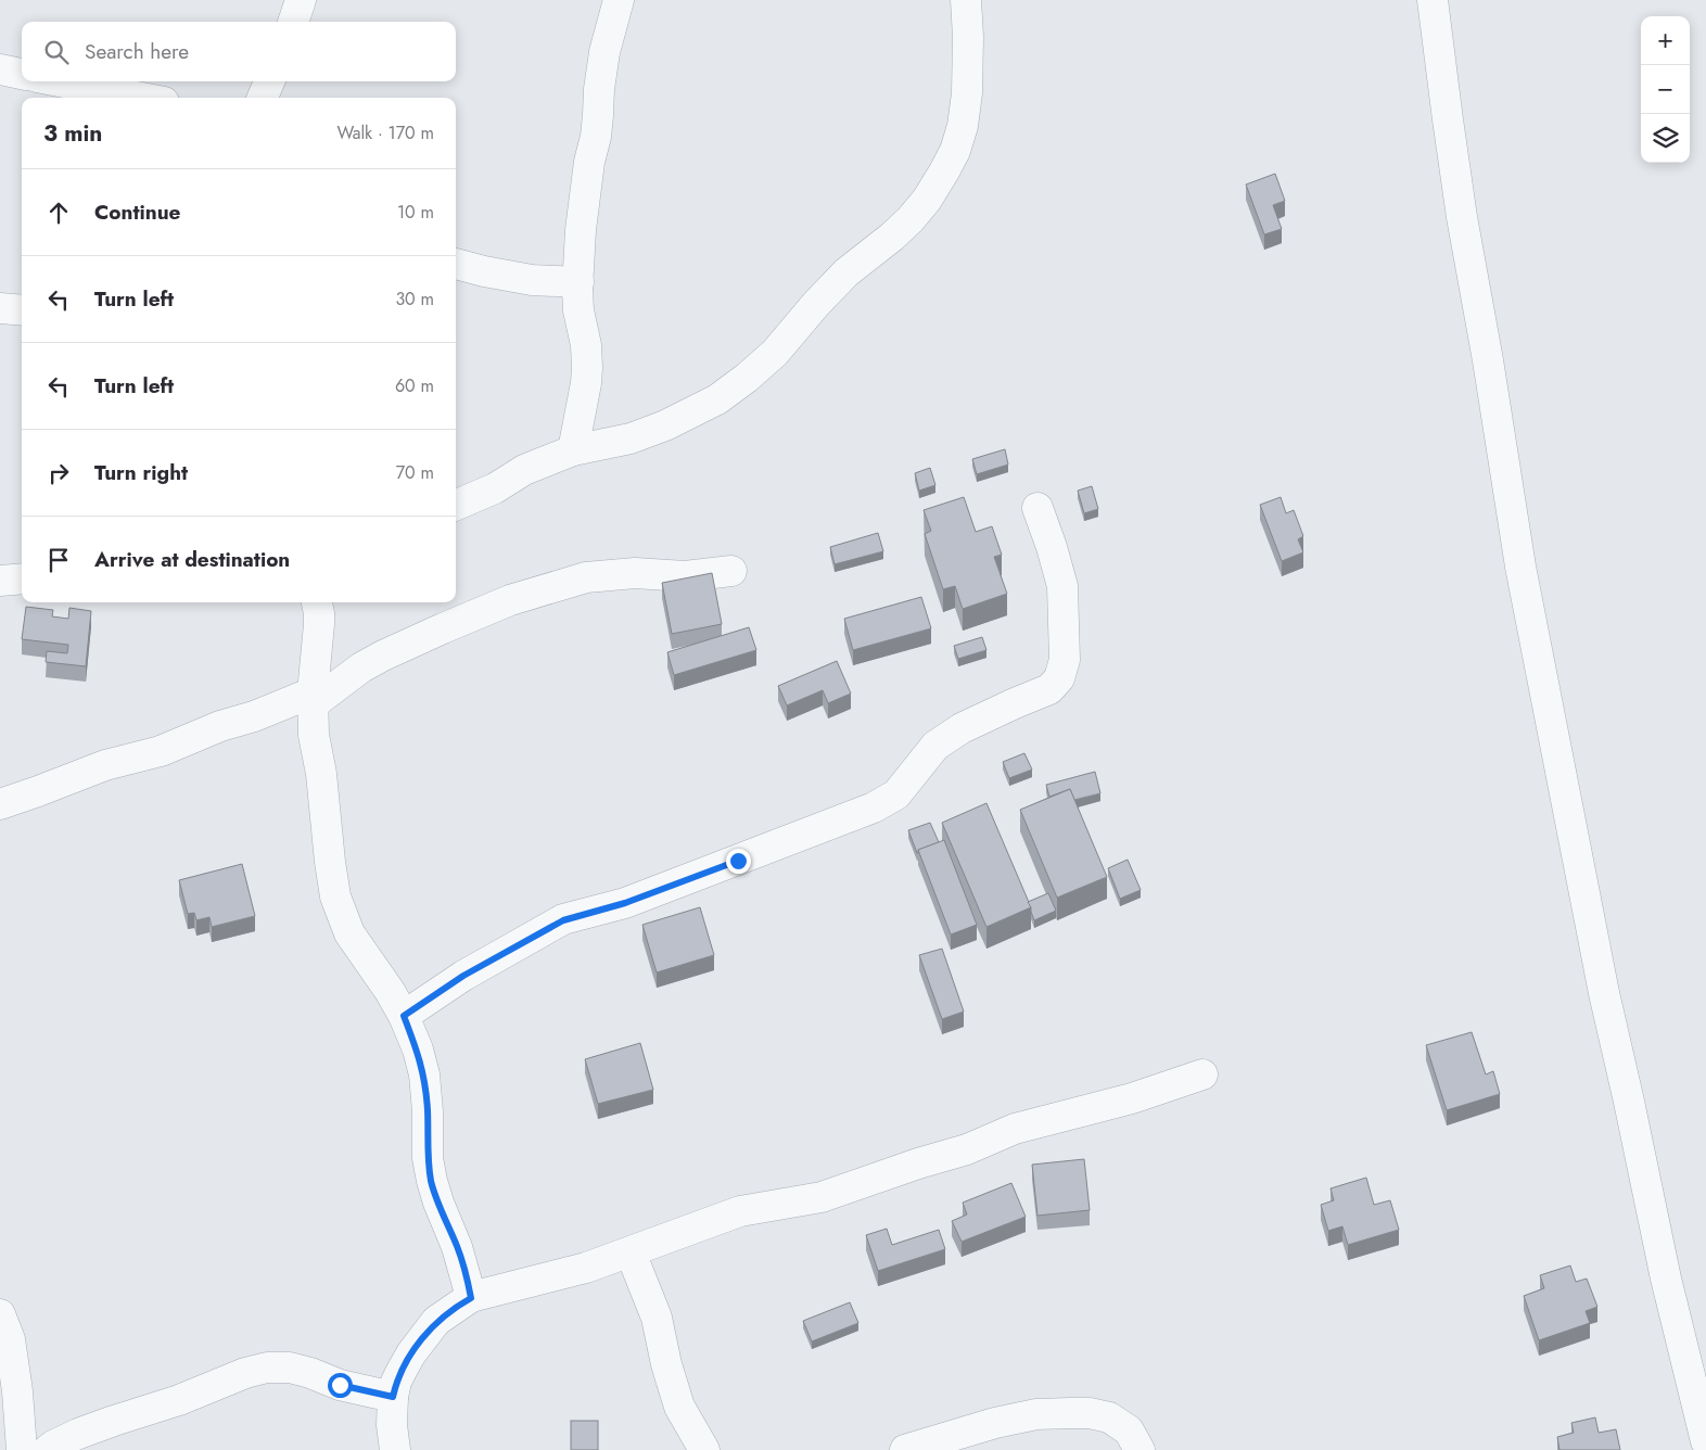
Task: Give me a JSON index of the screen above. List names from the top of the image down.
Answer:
{
  "page": {
    "map_buttons": ["+", "−"],
    "search": "Search here",
    "heading": ["3 min", "Walk · 170 m"],
    "list": [
      ["Continue", "10 m"],
      ["Turn left", "30 m"],
      ["Turn left", "60 m"],
      ["Turn right", "70 m"],
      "Arrive at destination"
    ]
  }
}
